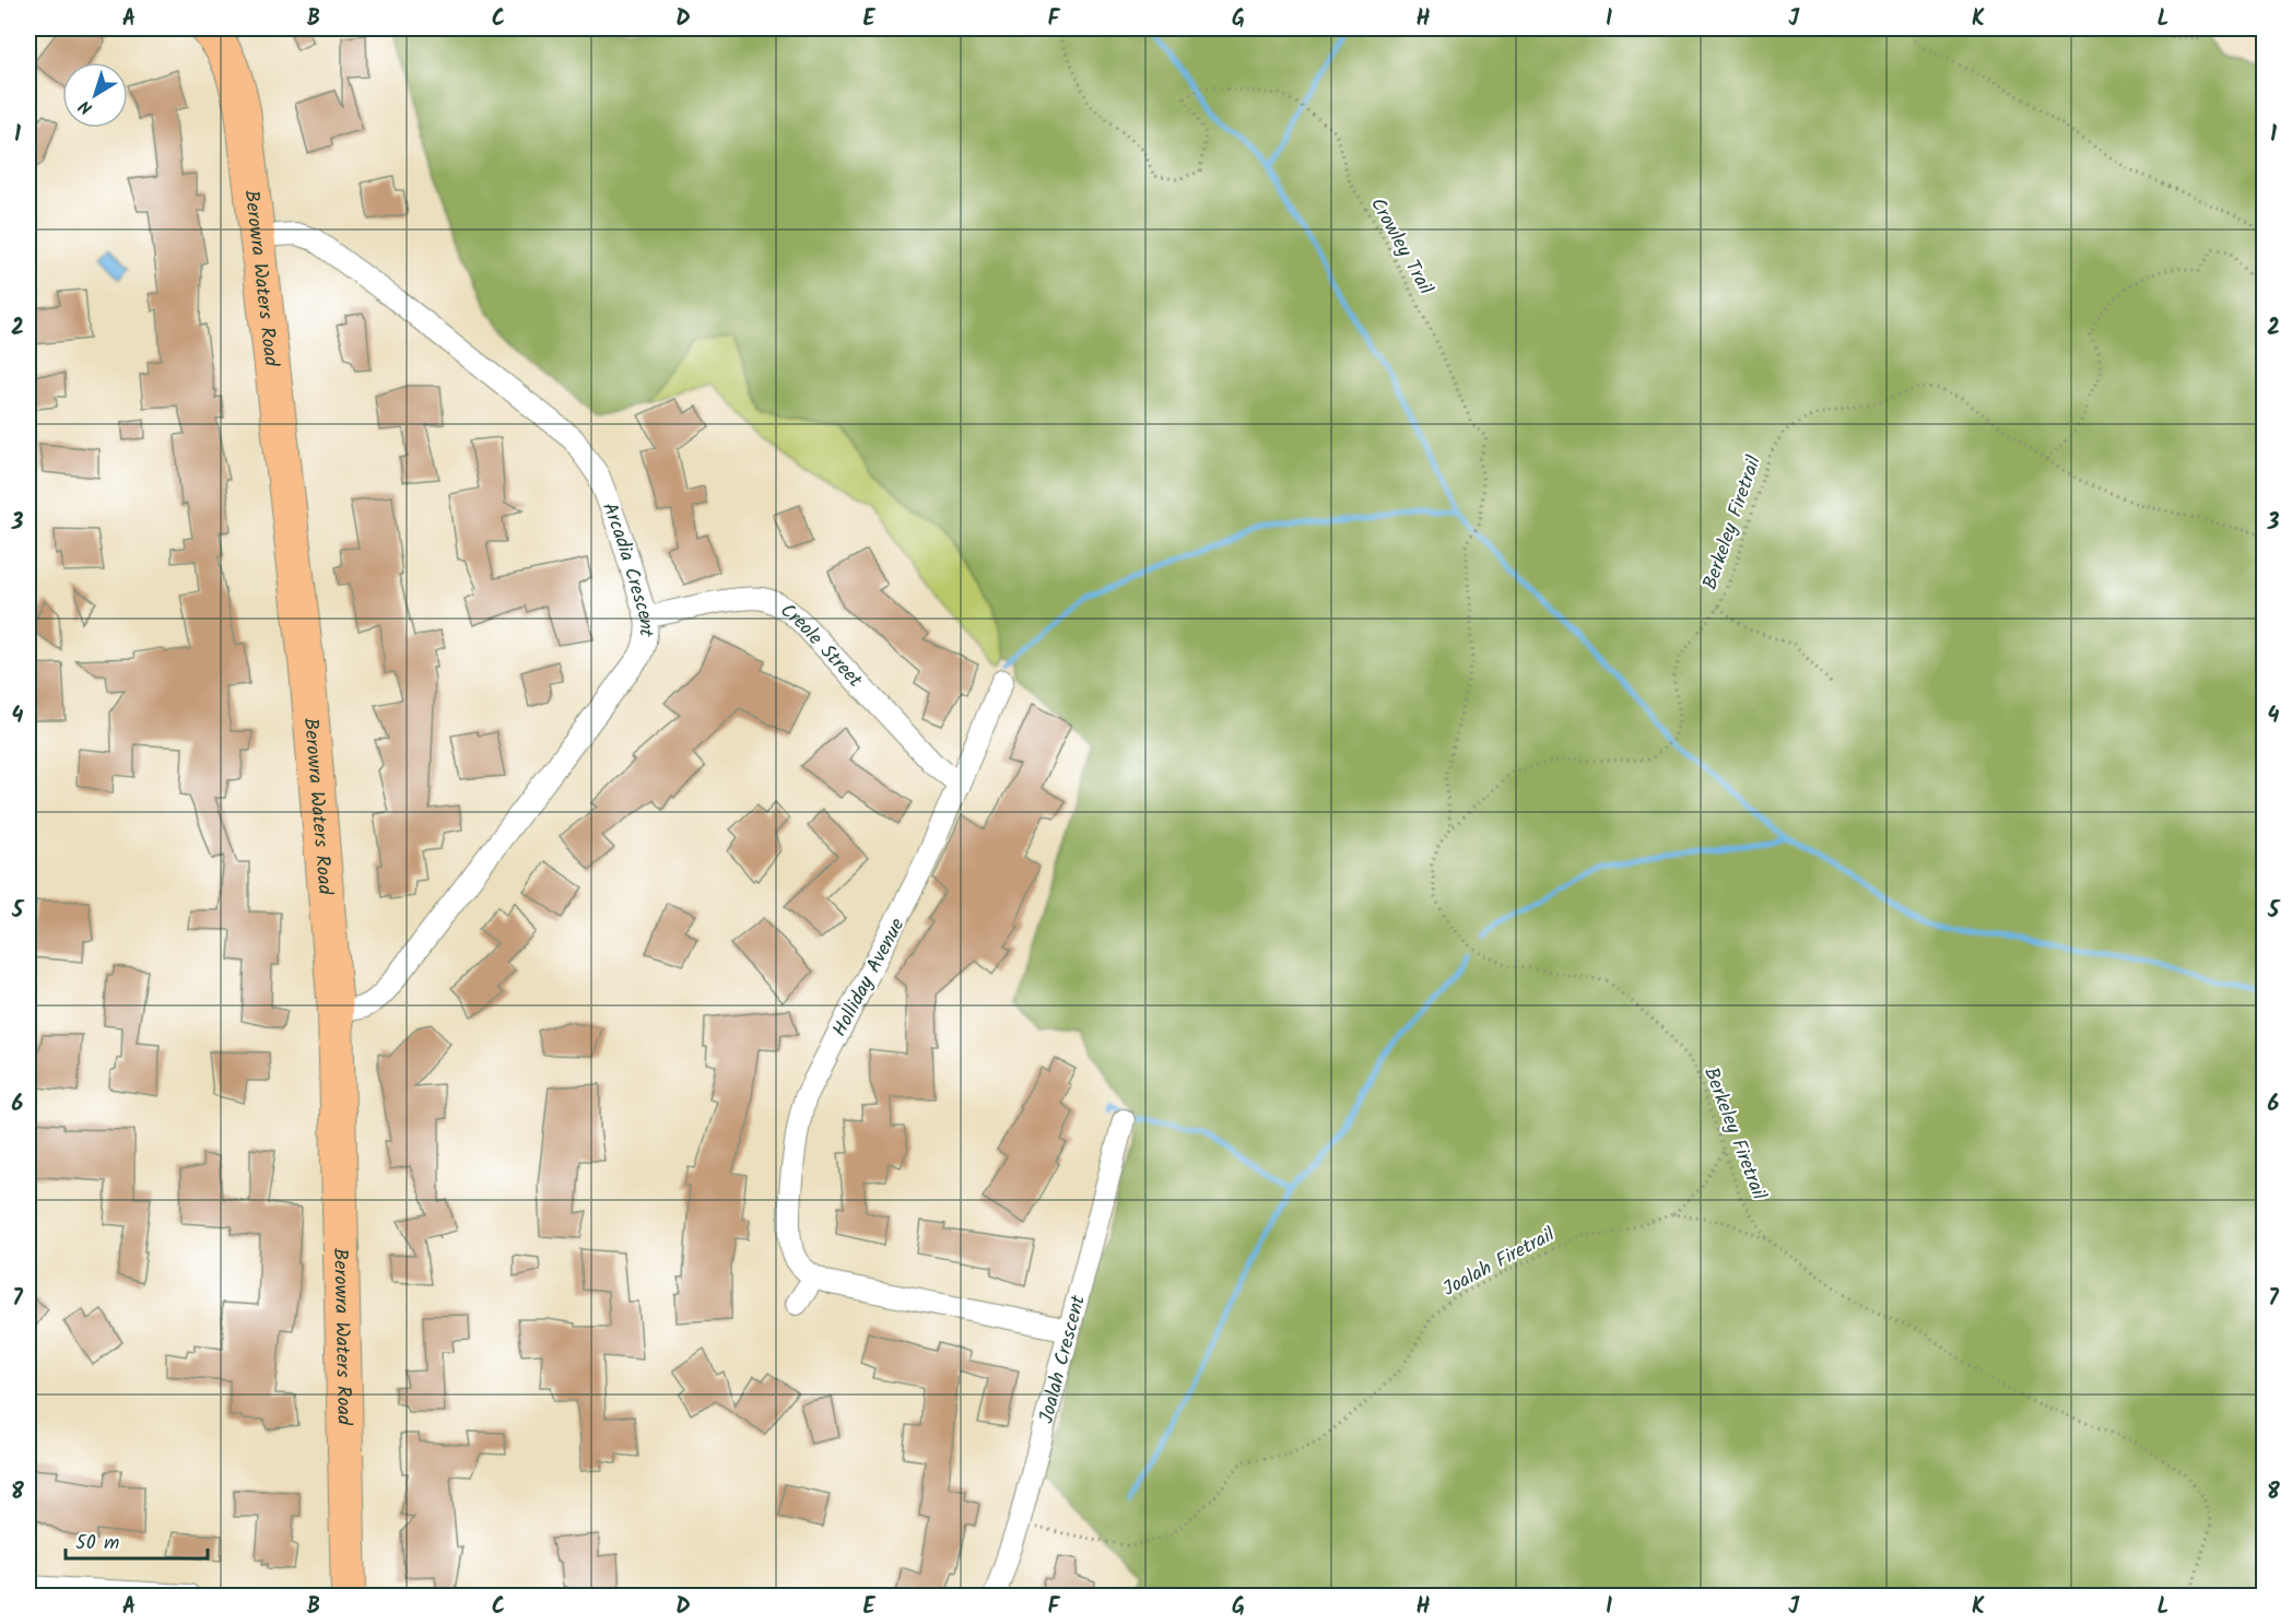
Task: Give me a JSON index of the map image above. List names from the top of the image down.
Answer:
{
  "streets": {
    "main road": ["Berowra Waters Road"],
    "street": [
      "Arcadia Crescent",
      "Creole Street",
      "Holliday Avenue",
      "Joalah Crescent"
    ],
    "path": ["Crowley Trail", "Berkeley Firetrail", "Joalah Firetrail"]
  },
  "crossings": [
    ["Crowley Trail", "Berkeley Firetrail"],
    ["Berowra Waters Road", "Arcadia Crescent"],
    ["Berkeley Firetrail", "Joalah Firetrail"],
    ["Arcadia Crescent", "Creole Street"],
    ["Creole Street", "Holliday Avenue"],
    ["Joalah Firetrail", "Joalah Crescent"]
  ],
  "scale_bar": "50 m",
  "north": "bottom left",
  "grid": {
    "columns": [
      "A",
      "B",
      "C",
      "D",
      "E",
      "F",
      "G",
      "H",
      "I",
      "J",
      "K",
      "L"
    ],
    "rows": [
      "1",
      "2",
      "3",
      "4",
      "5",
      "6",
      "7",
      "8"
    ]
  }
}
